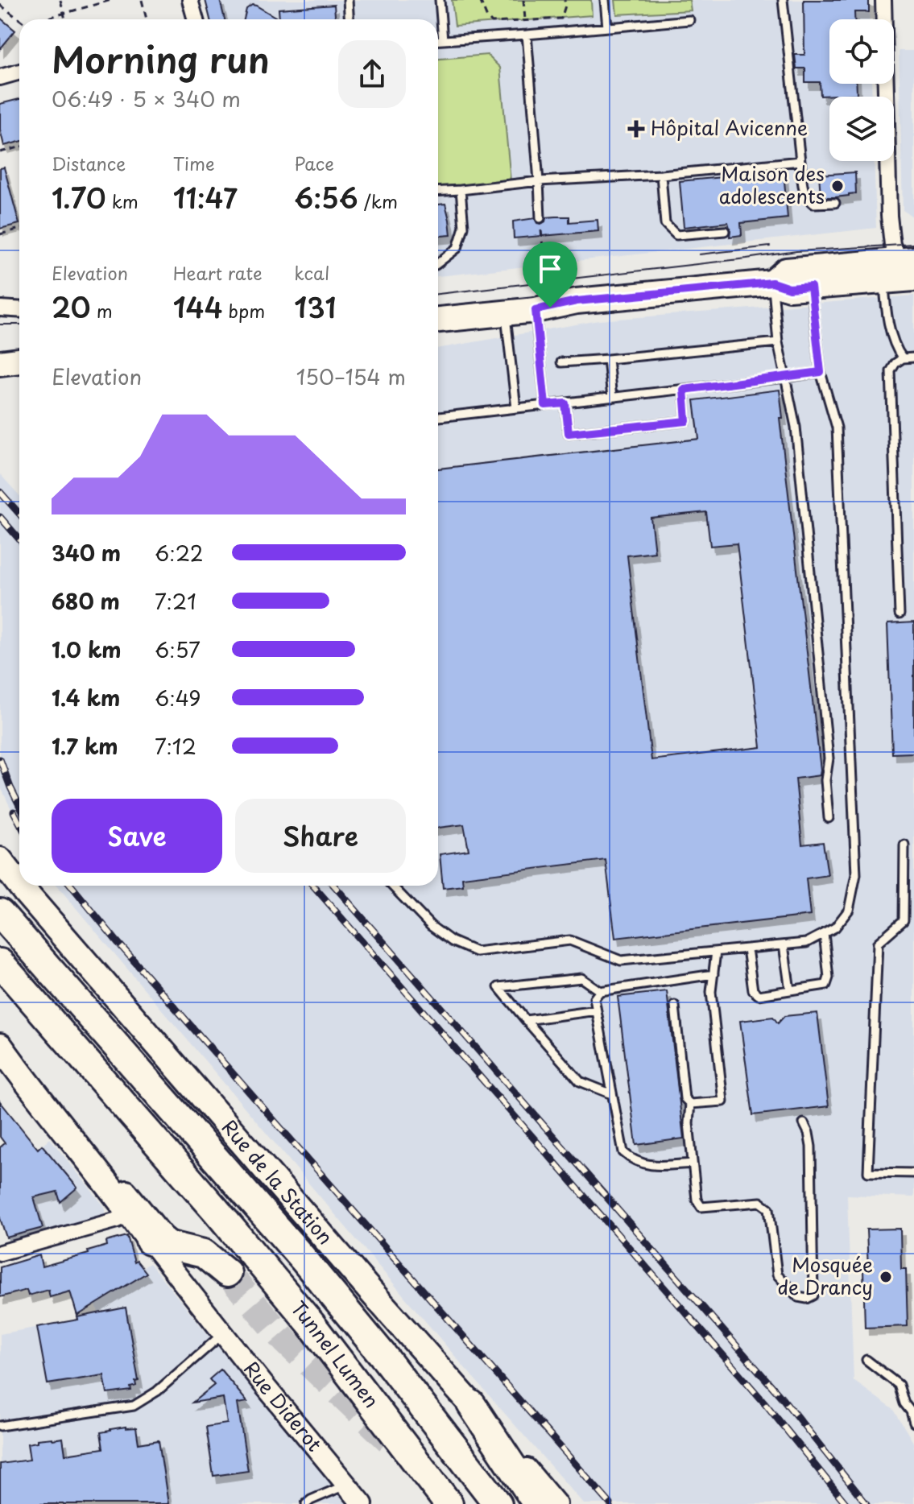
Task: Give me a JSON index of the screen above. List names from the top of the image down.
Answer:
{
  "streets": {
    "highway": ["Tunnel Lumen"],
    "main road": ["Rue de la Station", "Rue Diderot"]
  },
  "places": {
    "health": ["Hôpital Avicenne"],
    "other": ["Maison des adolescents", "Mosquée de Drancy"]
  },
  "page": {
    "heading": ["Morning run", "06:49 · 5 × 340 m"],
    "stats": [
      ["Distance", "1.70 km"],
      ["Time", "11:47"],
      ["Pace", "6:56 /km"],
      ["Elevation", "20 m"],
      ["Heart rate", "144 bpm"],
      ["kcal", "131"]
    ],
    "chart": ["Elevation", "150–154 m"],
    "list": [
      {
        "name": "340 m",
        "note": "6:22"
      },
      {
        "name": "680 m",
        "note": "7:21"
      },
      {
        "name": "1.0 km",
        "note": "6:57"
      },
      {
        "name": "1.4 km",
        "note": "6:49"
      },
      {
        "name": "1.7 km",
        "note": "7:12"
      }
    ],
    "buttons": ["Save", "Share"]
  }
}
